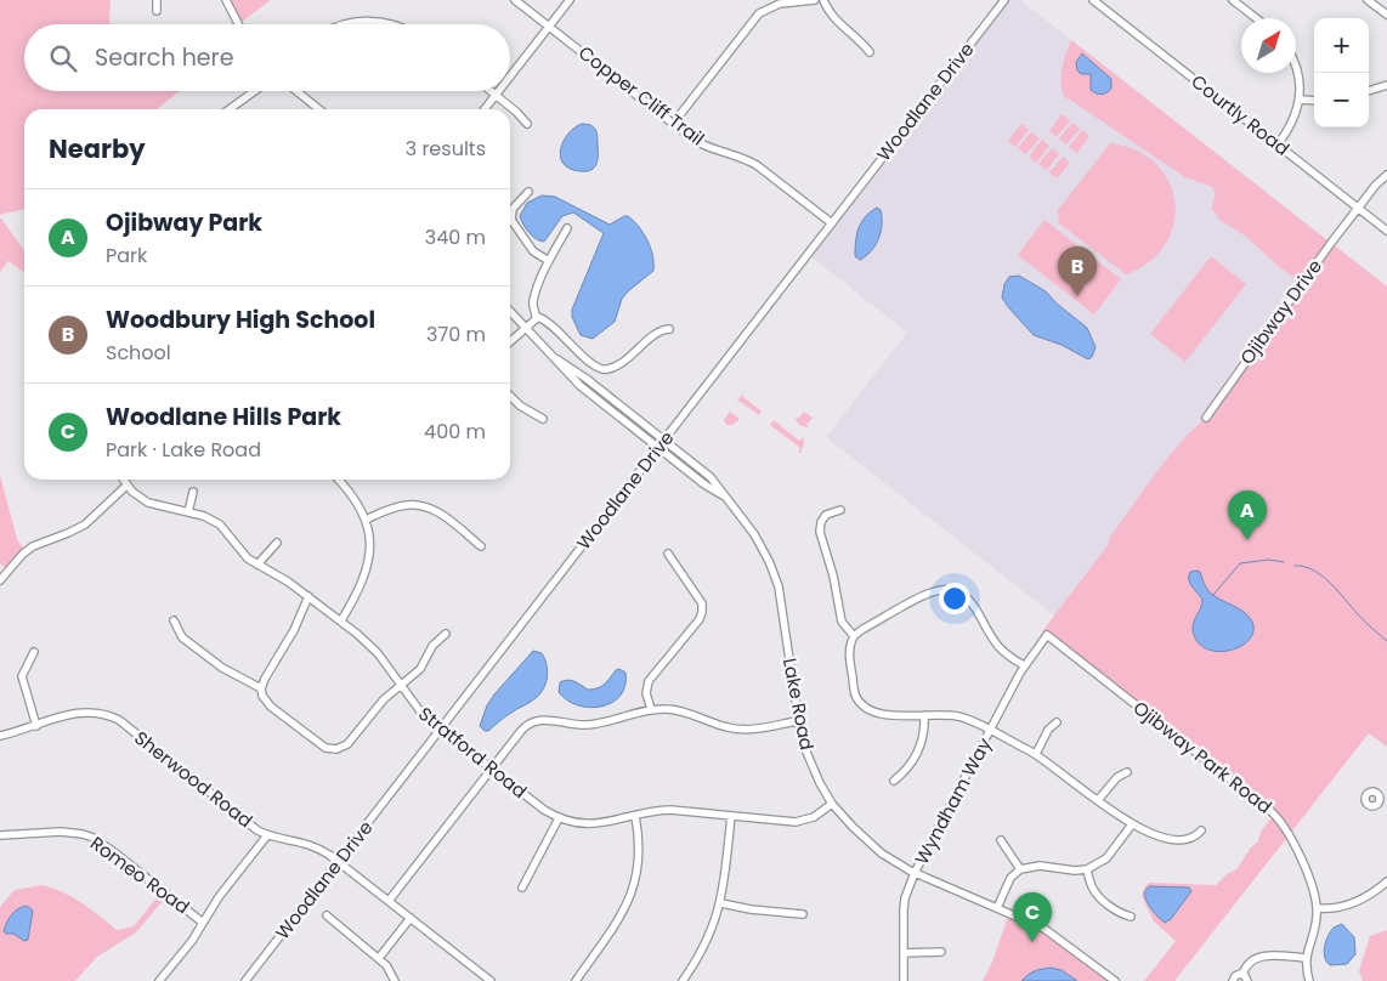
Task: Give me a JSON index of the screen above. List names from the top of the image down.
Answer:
{
  "streets": {
    "street": [
      "Copper Cliff Trail",
      "Woodlane Drive",
      "Courtly Road",
      "Ojibway Drive",
      "Lake Road",
      "Stratford Road",
      "Ojibway Park Road",
      "Sherwood Road",
      "Wyndham Way",
      "Romeo Road"
    ]
  },
  "crossings": [
    ["Copper Cliff Trail", "Woodlane Drive"],
    ["Woodlane Drive", "Lake Road"],
    ["Woodlane Drive", "Stratford Road"],
    ["Woodlane Drive", "Sherwood Road"],
    ["Courtly Road", "Ojibway Drive"],
    ["Lake Road", "Stratford Road"],
    ["Lake Road", "Wyndham Way"],
    ["Ojibway Park Road", "Wyndham Way"]
  ],
  "north": "top right",
  "page": {
    "map_buttons": ["+", "−"],
    "search": "Search here",
    "heading": ["Nearby", "3 results"],
    "list": [
      {
        "mark": "A",
        "name": "Ojibway Park",
        "note": "Park",
        "value": "340 m"
      },
      {
        "mark": "B",
        "name": "Woodbury High School",
        "note": "School",
        "value": "370 m"
      },
      {
        "mark": "C",
        "name": "Woodlane Hills Park",
        "note": "Park · Lake Road",
        "value": "400 m"
      }
    ],
    "pins": ["B", "A", "C"]
  }
}
